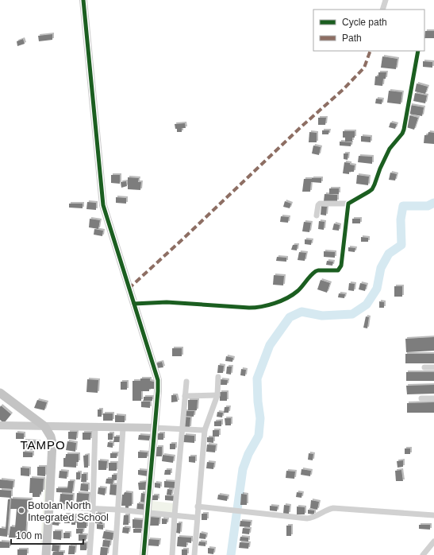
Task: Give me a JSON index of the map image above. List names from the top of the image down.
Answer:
{
  "districts": ["TAMPO"],
  "places": ["Botolan North Integrated School"],
  "legend": ["Cycle path", "Path"],
  "scale_bar": "100 m"
}
